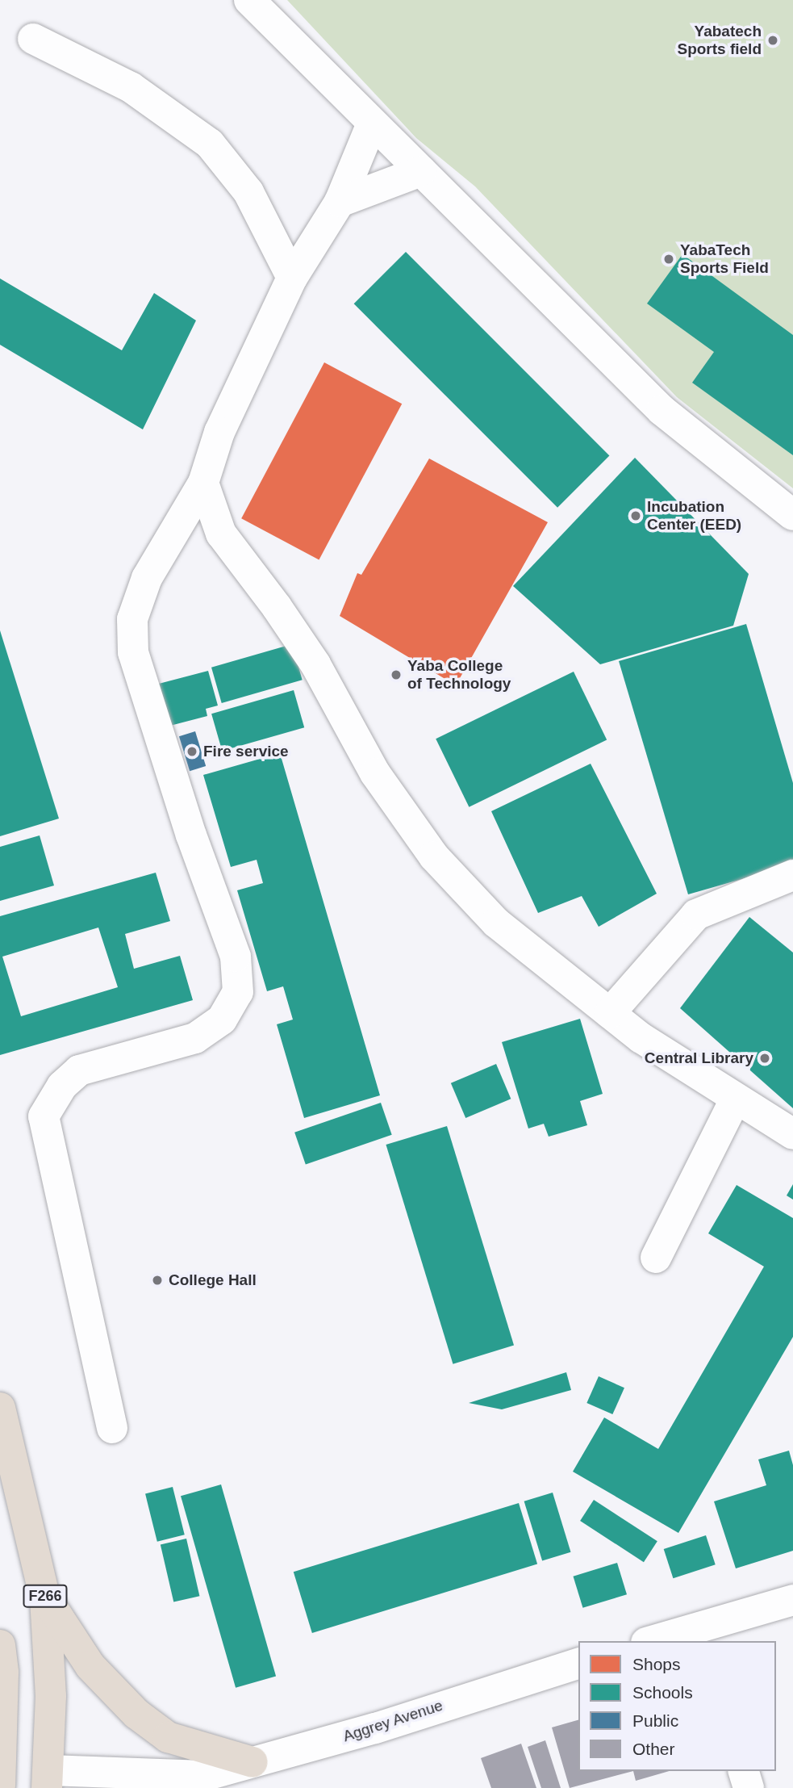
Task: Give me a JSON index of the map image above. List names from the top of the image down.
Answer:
{
  "streets": {
    "highway": ["F266"],
    "street": ["Aggrey Avenue"]
  },
  "crossings": [
    ["F266", "Aggrey Avenue"]
  ],
  "places": [
    "Yabatech Sports field",
    "YabaTech Sports Field",
    "Incubation Center (EED)",
    "Yaba College of Technology",
    "Fire service",
    "Central Library",
    "College Hall"
  ],
  "legend": [
    "Shops",
    "Schools",
    "Public",
    "Other"
  ]
}
